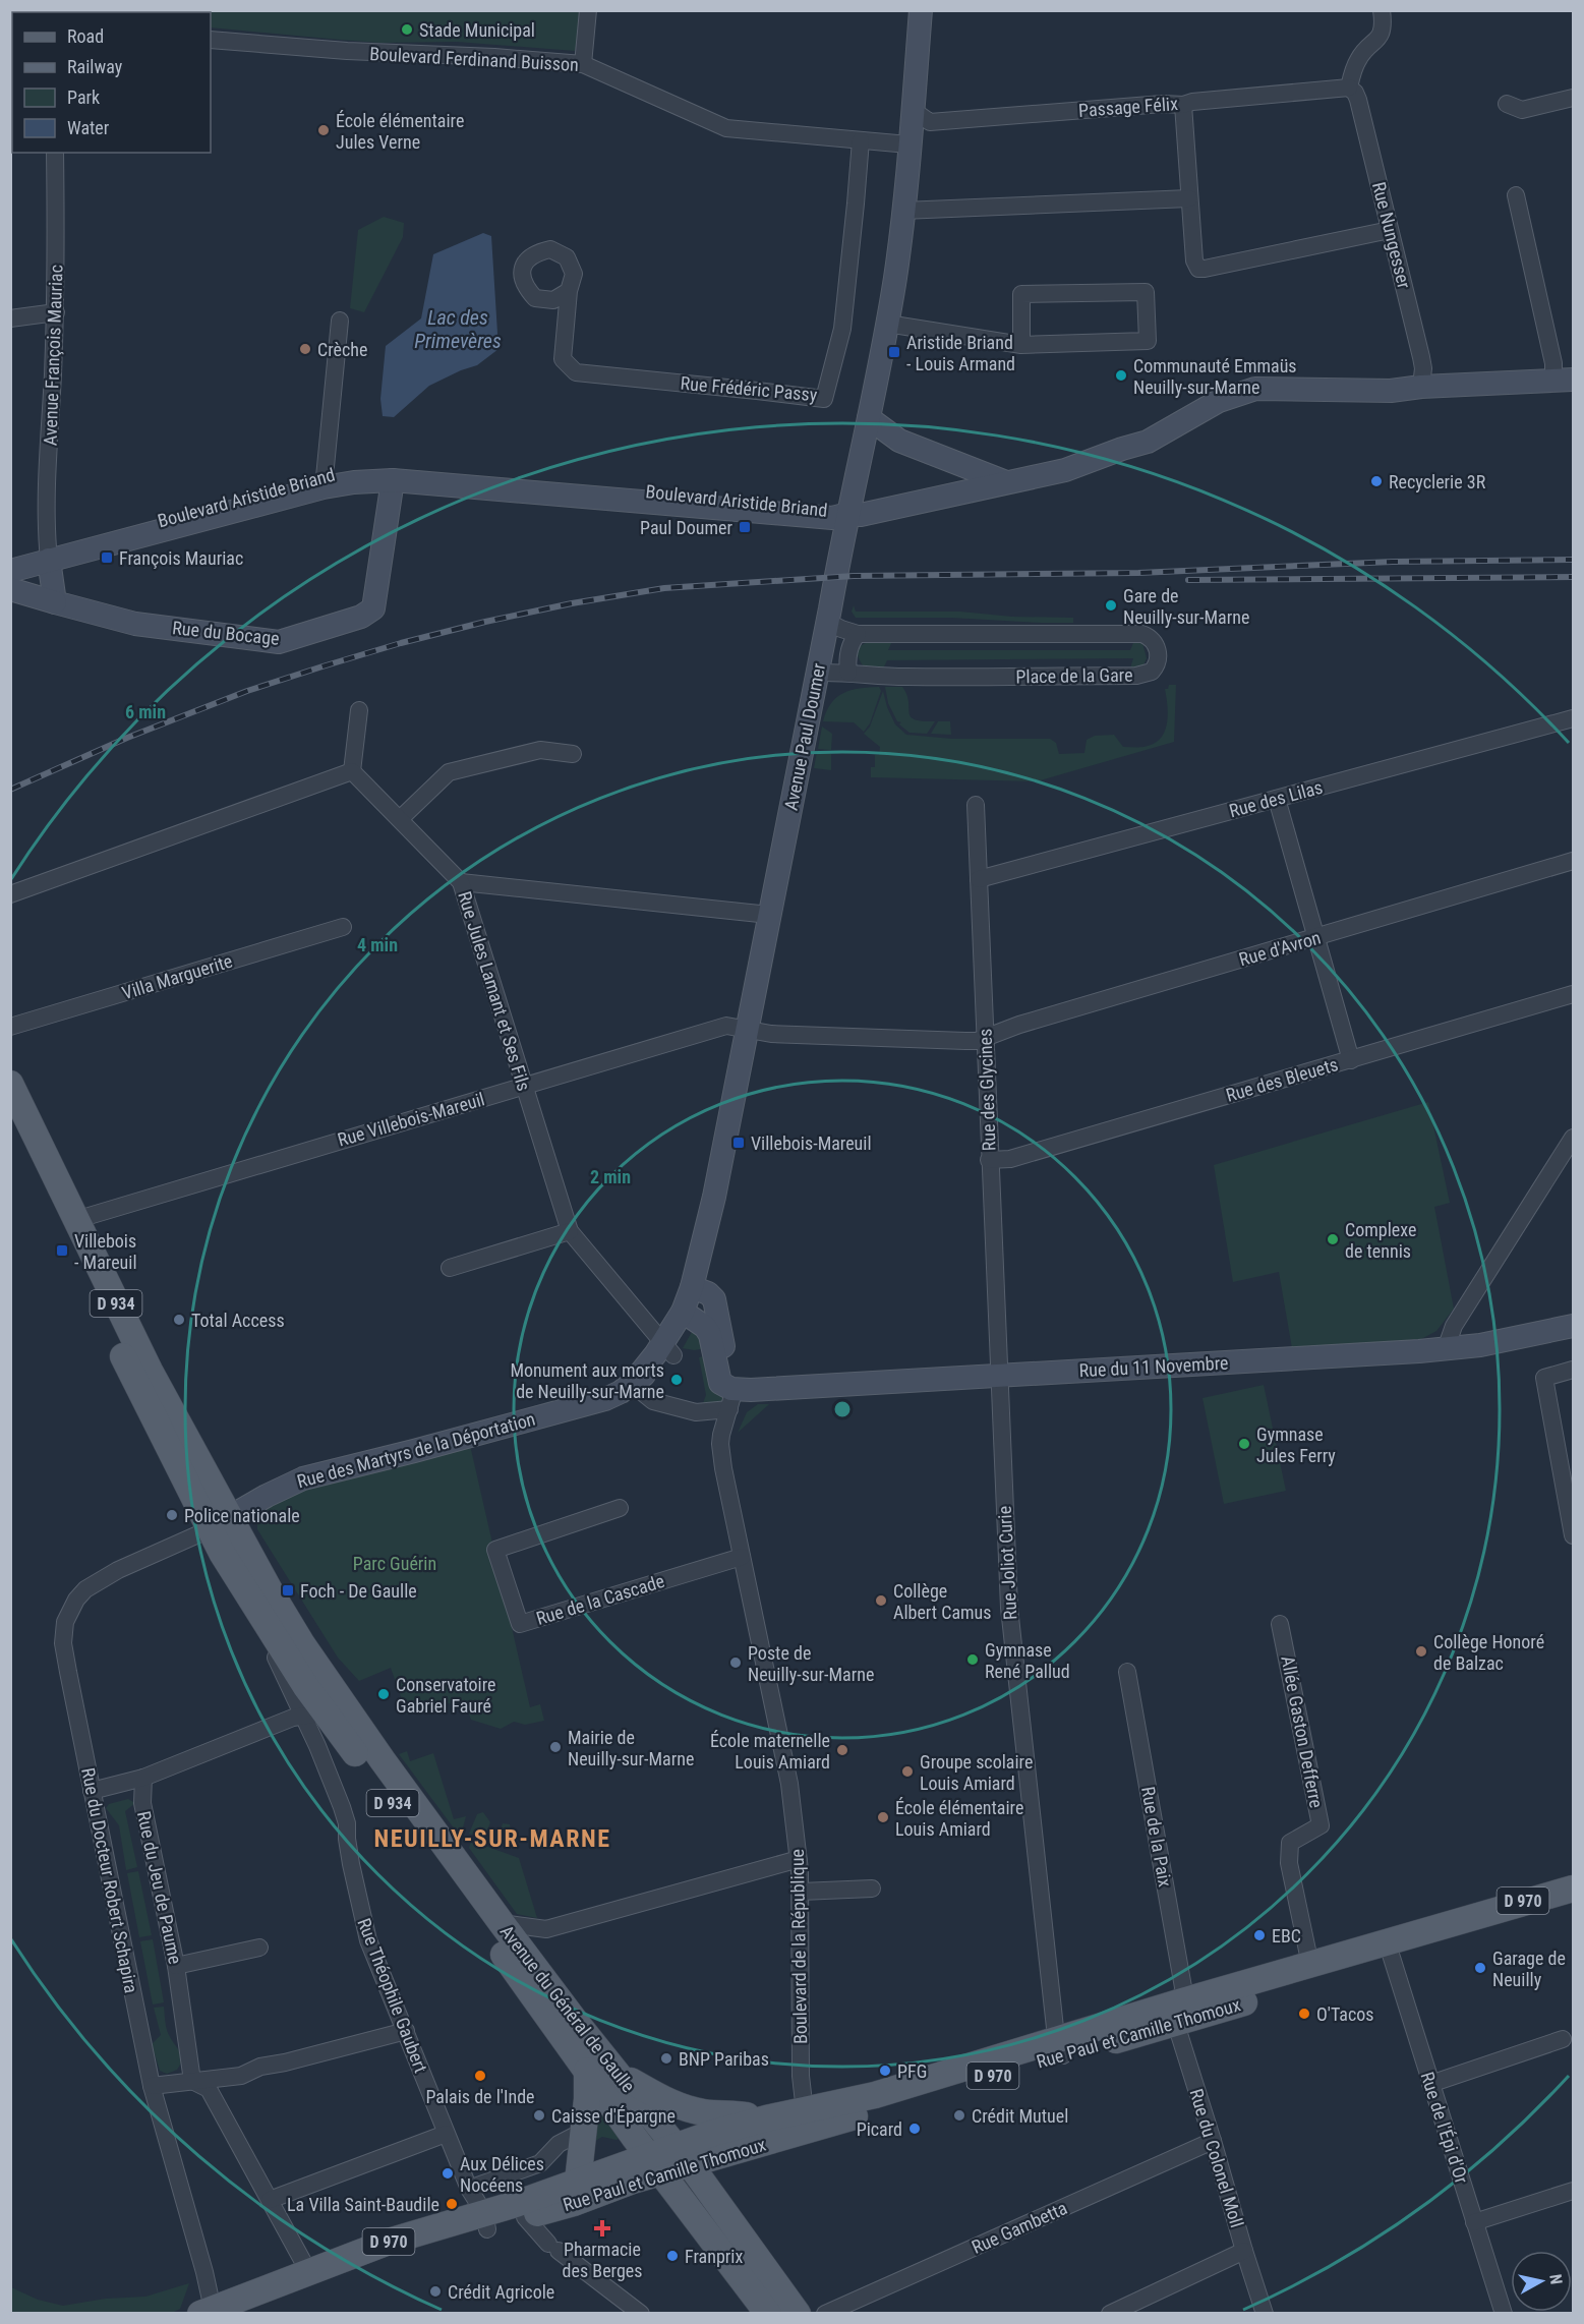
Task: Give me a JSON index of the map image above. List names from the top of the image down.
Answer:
{
  "streets": {
    "main road": [
      "Boulevard Aristide Briand",
      "Rue du Bocage",
      "Avenue Paul Doumer",
      "D 934",
      "Rue du 11 Novembre",
      "Rue des Martyrs de la Déportation",
      "D 970",
      "Avenue du Général de Gaulle",
      "Rue Paul et Camille Thomoux"
    ],
    "street": [
      "Boulevard Ferdinand Buisson",
      "Passage Félix",
      "Rue Nungesser",
      "Avenue François Mauriac",
      "Rue Frédéric Passy",
      "Place de la Gare",
      "Rue des Lilas",
      "Rue d'Avron",
      "Villa Marguerite",
      "Rue Jules Lamant et Ses Fils",
      "Rue des Bleuets",
      "Rue des Glycines",
      "Rue Villebois-Mareuil",
      "Rue Joliot Curie",
      "Rue de la Cascade",
      "Allée Gaston Defferre",
      "Rue de la Paix",
      "Rue du Docteur Robert Schapira",
      "Rue du Jeu de Paume",
      "Boulevard de la République",
      "Rue Théophile Gaubert",
      "Rue de l'Épi d'Or",
      "Rue du Colonel Moll",
      "Rue Gambetta"
    ]
  },
  "crossings": [
    ["Boulevard Ferdinand Buisson", "Rue Frédéric Passy"],
    ["Boulevard Ferdinand Buisson", "Avenue Paul Doumer"],
    ["Passage Félix", "Rue Nungesser"],
    ["Passage Félix", "Avenue Paul Doumer"],
    ["Avenue François Mauriac", "Boulevard Aristide Briand"],
    ["Boulevard Aristide Briand", "Rue du Bocage"],
    ["Boulevard Aristide Briand", "Avenue Paul Doumer"],
    ["Place de la Gare", "Avenue Paul Doumer"],
    ["Avenue Paul Doumer", "Rue d'Avron"],
    ["Avenue Paul Doumer", "Rue Jules Lamant et Ses Fils"],
    ["Avenue Paul Doumer", "Rue Villebois-Mareuil"],
    ["Avenue Paul Doumer", "Rue des Martyrs de la Déportation"],
    ["Rue des Lilas", "Rue des Glycines"],
    ["Rue d'Avron", "Rue des Glycines"],
    ["Rue d'Avron", "Rue Villebois-Mareuil"],
    ["Rue Jules Lamant et Ses Fils", "Rue Villebois-Mareuil"],
    ["Rue Jules Lamant et Ses Fils", "Rue des Martyrs de la Déportation"],
    ["Rue des Bleuets", "Rue des Glycines"],
    ["Rue des Glycines", "Rue du 11 Novembre"],
    ["Rue des Glycines", "Rue Joliot Curie"],
    ["Rue Villebois-Mareuil", "D 934"],
    ["D 934", "Rue des Martyrs de la Déportation"],
    ["D 934", "Rue du Docteur Robert Schapira"],
    ["D 934", "Avenue du Général de Gaulle"],
    ["Rue du 11 Novembre", "Rue Joliot Curie"],
    ["Rue du 11 Novembre", "Boulevard de la République"],
    ["Rue des Martyrs de la Déportation", "Rue du Docteur Robert Schapira"],
    ["Rue des Martyrs de la Déportation", "Avenue du Général de Gaulle"],
    ["Rue Joliot Curie", "Rue Paul et Camille Thomoux"],
    ["Rue de la Cascade", "Boulevard de la République"],
    ["Allée Gaston Defferre", "Rue Paul et Camille Thomoux"],
    ["Rue de la Paix", "Rue Paul et Camille Thomoux"],
    ["Rue de la Paix", "Rue du Colonel Moll"],
    ["Rue du Docteur Robert Schapira", "D 970"],
    ["Rue du Docteur Robert Schapira", "Avenue du Général de Gaulle"],
    ["D 970", "Rue Théophile Gaubert"],
    ["D 970", "Rue Paul et Camille Thomoux"],
    ["Boulevard de la République", "Rue Paul et Camille Thomoux"],
    ["Rue Théophile Gaubert", "Avenue du Général de Gaulle"],
    ["Avenue du Général de Gaulle", "Rue Paul et Camille Thomoux"],
    ["Rue Paul et Camille Thomoux", "Rue de l'Épi d'Or"],
    ["Rue Paul et Camille Thomoux", "Rue du Colonel Moll"],
    ["Rue du Colonel Moll", "Rue Gambetta"]
  ],
  "districts": ["NEUILLY-SUR-MARNE"],
  "water": ["Lac des Primevères"],
  "parks": ["Parc Guérin"],
  "places": {
    "other": [
      "Stade Municipal",
      "École élémentaire Jules Verne",
      "Crèche",
      "Communauté Emmaüs Neuilly-sur-Marne",
      "Recyclerie 3R",
      "Gare de Neuilly-sur-Marne",
      "Complexe de tennis",
      "Total Access",
      "Monument aux morts de Neuilly-sur-Marne",
      "Gymnase Jules Ferry",
      "Police nationale",
      "Collège Albert Camus",
      "Collège Honoré de Balzac",
      "Gymnase René Pallud",
      "Poste de Neuilly-sur-Marne",
      "Conservatoire Gabriel Fauré",
      "Mairie de Neuilly-sur-Marne",
      "École maternelle Louis Amiard",
      "Groupe scolaire Louis Amiard",
      "École élémentaire Louis Amiard",
      "EBC",
      "Garage de Neuilly",
      "O'Tacos",
      "BNP Paribas",
      "PFG",
      "Palais de l'Inde",
      "Caisse d'Épargne",
      "Crédit Mutuel",
      "Picard",
      "Aux Délices Nocéens",
      "La Villa Saint-Baudile",
      "Franprix",
      "Crédit Agricole"
    ],
    "transit": [
      "Aristide Briand - Louis Armand",
      "Paul Doumer",
      "François Mauriac",
      "Villebois-Mareuil",
      "Villebois - Mareuil",
      "Foch - De Gaulle"
    ],
    "health": ["Pharmacie des Berges"]
  },
  "legend": [
    "Road",
    "Railway",
    "Park",
    "Water"
  ],
  "north": "right",
  "rings": ["6 min", "4 min", "2 min"]
}
